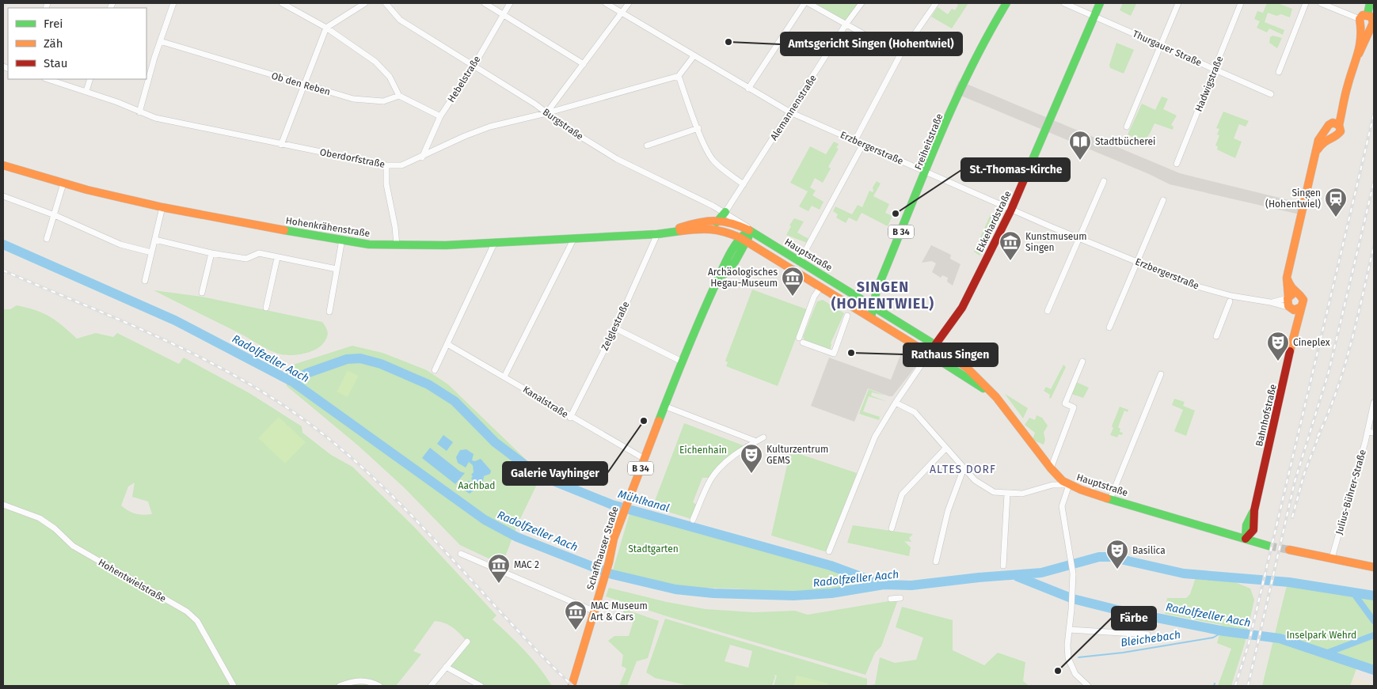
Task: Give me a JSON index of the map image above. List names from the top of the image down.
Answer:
{
  "streets": {
    "main road": [
      "Freiheitstraße",
      "Ekkehardstraße",
      "Hohenkrähenstraße",
      "B 34",
      "Hauptstraße",
      "Bahnhofstraße",
      "Schaffhauser Straße"
    ],
    "street": [
      "Thurgauer Straße",
      "Hebelstraße",
      "Ob den Reben",
      "Hadwigstraße",
      "Alemannenstraße",
      "Burgstraße",
      "Erzbergerstraße",
      "Oberdorfstraße",
      "Zelglestraße",
      "Kanalstraße",
      "Julius-Bührer-Straße",
      "Hohentwielstraße"
    ]
  },
  "crossings": [
    ["Thurgauer Straße", "Hadwigstraße"],
    ["Thurgauer Straße", "Ekkehardstraße"],
    ["Hebelstraße", "Burgstraße"],
    ["Hebelstraße", "Oberdorfstraße"],
    ["Alemannenstraße", "Burgstraße"],
    ["Alemannenstraße", "Erzbergerstraße"],
    ["Burgstraße", "Oberdorfstraße"],
    ["Burgstraße", "Hohenkrähenstraße"],
    ["Burgstraße", "Hauptstraße"],
    ["Burgstraße", "Schaffhauser Straße"],
    ["Freiheitstraße", "Erzbergerstraße"],
    ["Freiheitstraße", "Hauptstraße"],
    ["Erzbergerstraße", "Ekkehardstraße"],
    ["Erzbergerstraße", "Bahnhofstraße"],
    ["Ekkehardstraße", "Hauptstraße"],
    ["Hohenkrähenstraße", "Hauptstraße"],
    ["Hohenkrähenstraße", "Zelglestraße"],
    ["Hohenkrähenstraße", "Schaffhauser Straße"],
    ["Hauptstraße", "Bahnhofstraße"],
    ["Hauptstraße", "Schaffhauser Straße"],
    ["Zelglestraße", "Kanalstraße"],
    ["Kanalstraße", "Schaffhauser Straße"]
  ],
  "districts": ["SINGEN (HOHENTWIEL)", "ALTES DORF"],
  "water": ["Radolfzeller Aach", "Mühlkanal", "Bleichebach"],
  "parks": [
    "Eichenhain",
    "Aachbad",
    "Stadtgarten",
    "Inselpark Wehrd"
  ],
  "places": {
    "other": [
      "Amtsgericht Singen (Hohentwiel)",
      "St.-Thomas-Kirche",
      "Rathaus Singen",
      "Galerie Vayhinger",
      "Färbe"
    ],
    "library": ["Stadtbücherei"],
    "station": ["Singen (Hohentwiel)"],
    "museum": [
      "Kunstmuseum Singen",
      "Archäologisches Hegau-Museum",
      "MAC 2",
      "MAC Museum Art & Cars"
    ],
    "theatre": ["Cineplex", "Kulturzentrum GEMS", "Basilica"]
  },
  "legend": ["Frei", "Zäh", "Stau"]
}
